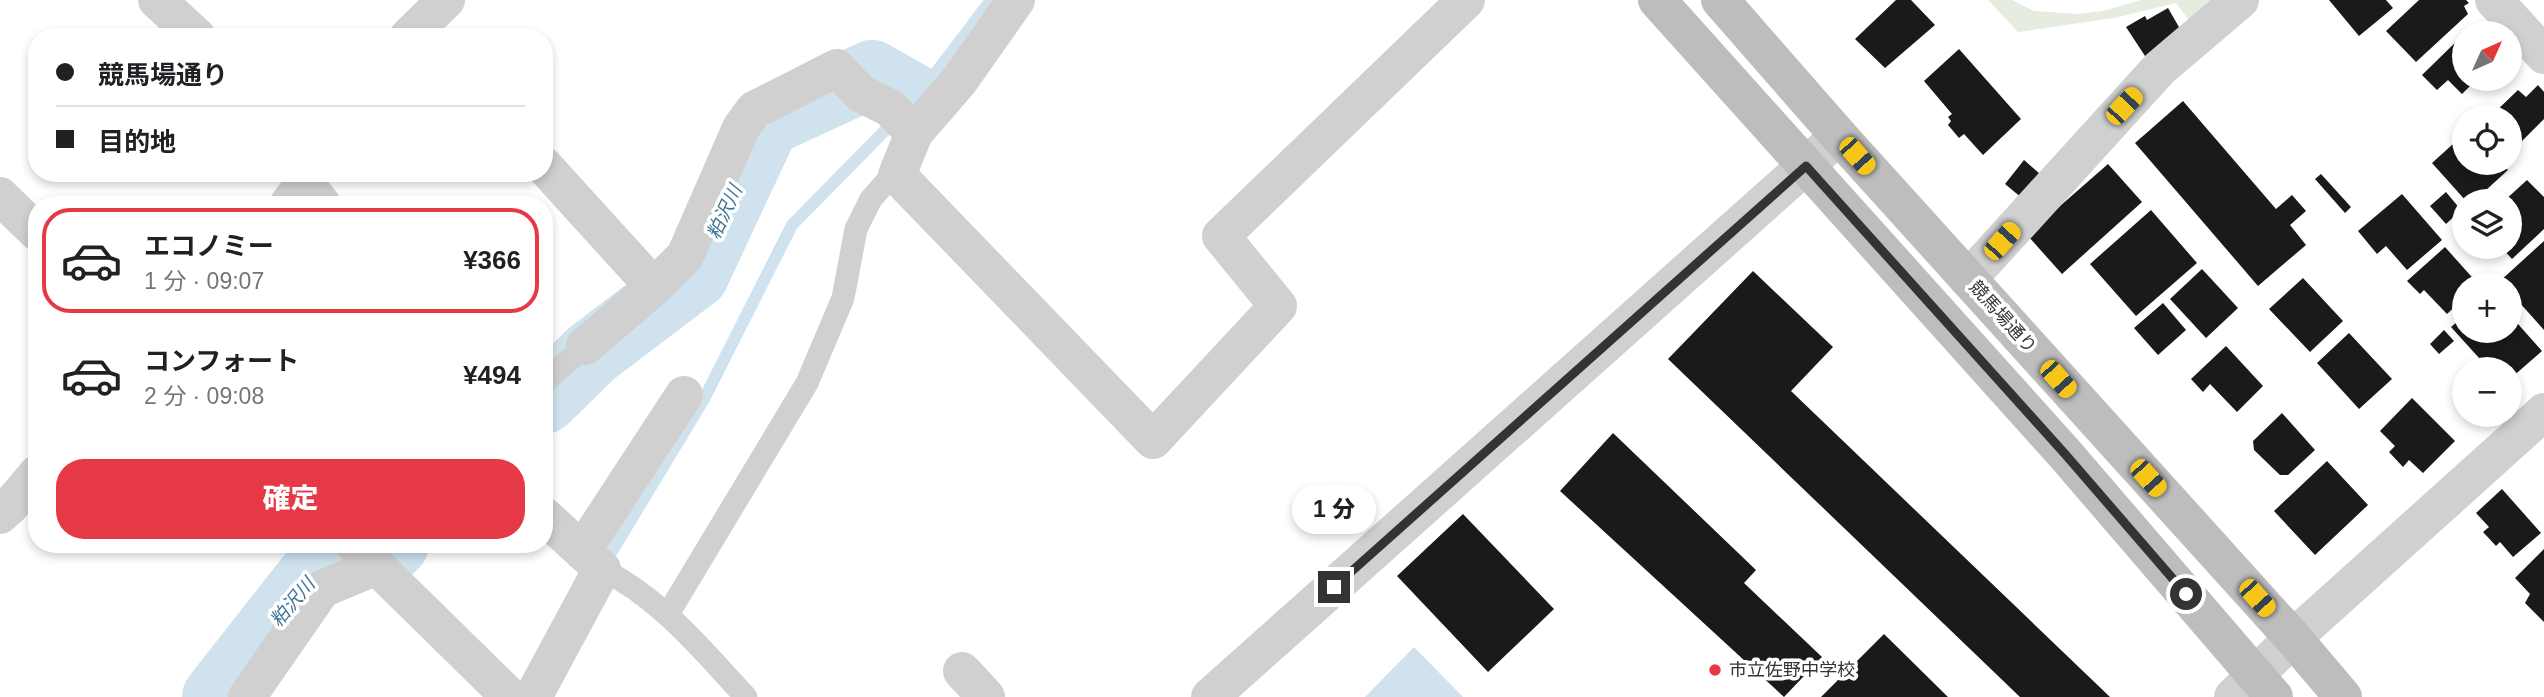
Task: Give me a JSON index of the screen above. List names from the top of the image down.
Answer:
{
  "streets": {
    "street": ["競馬場通り"]
  },
  "water": ["粕沢川"],
  "places": ["市立佐野中学校"],
  "north": "top right",
  "page": {
    "map_buttons": ["+", "−"],
    "banner": ["競馬場通り", "目的地"],
    "list": [
      {
        "name": "エコノミー",
        "note": "1 分 · 09:07",
        "value": "¥366"
      },
      {
        "name": "コンフォート",
        "note": "2 分 · 09:08",
        "value": "¥494"
      }
    ],
    "buttons": "確定",
    "bubble": "1 分"
  }
}
